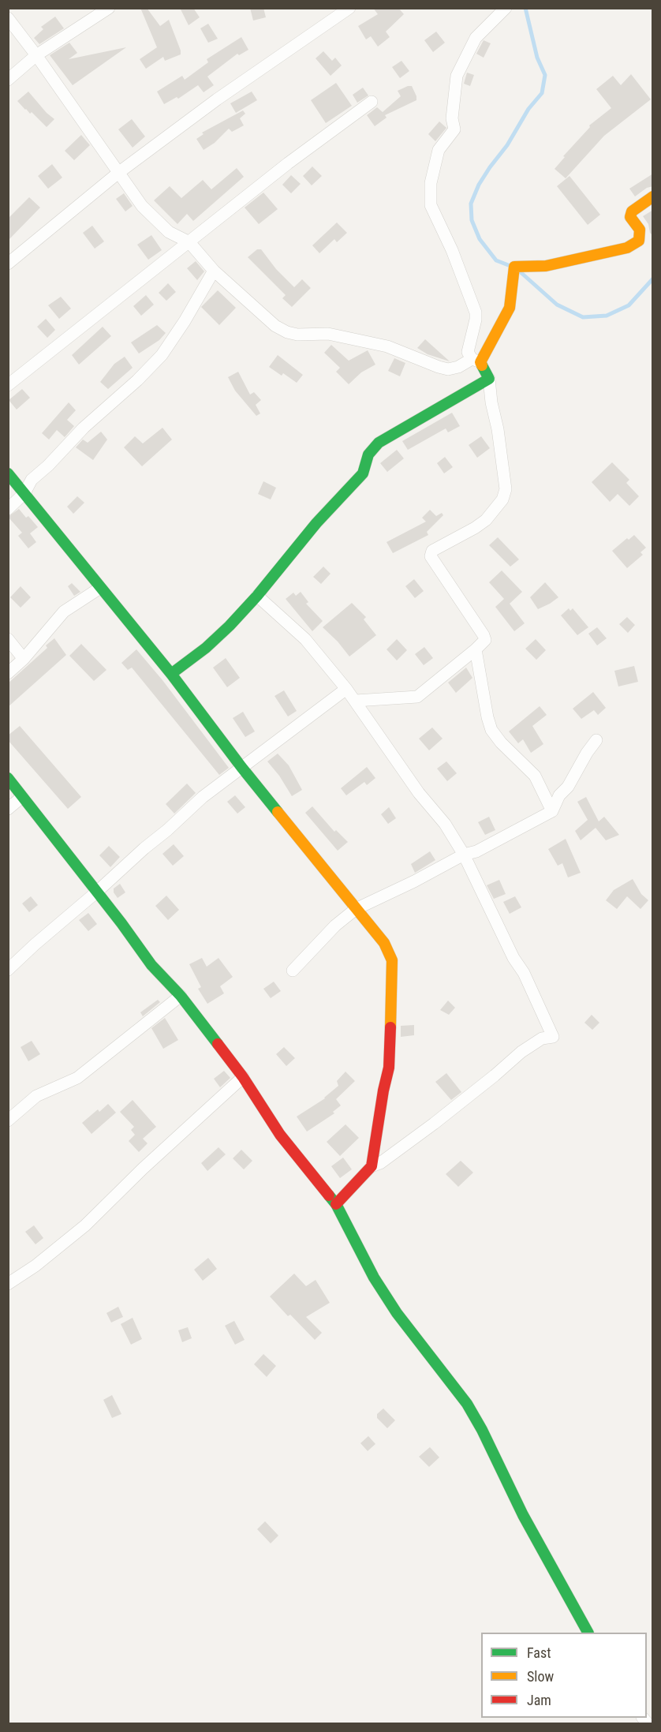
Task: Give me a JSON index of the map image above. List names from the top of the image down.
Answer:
{
  "legend": ["Fast", "Slow", "Jam"]
}
